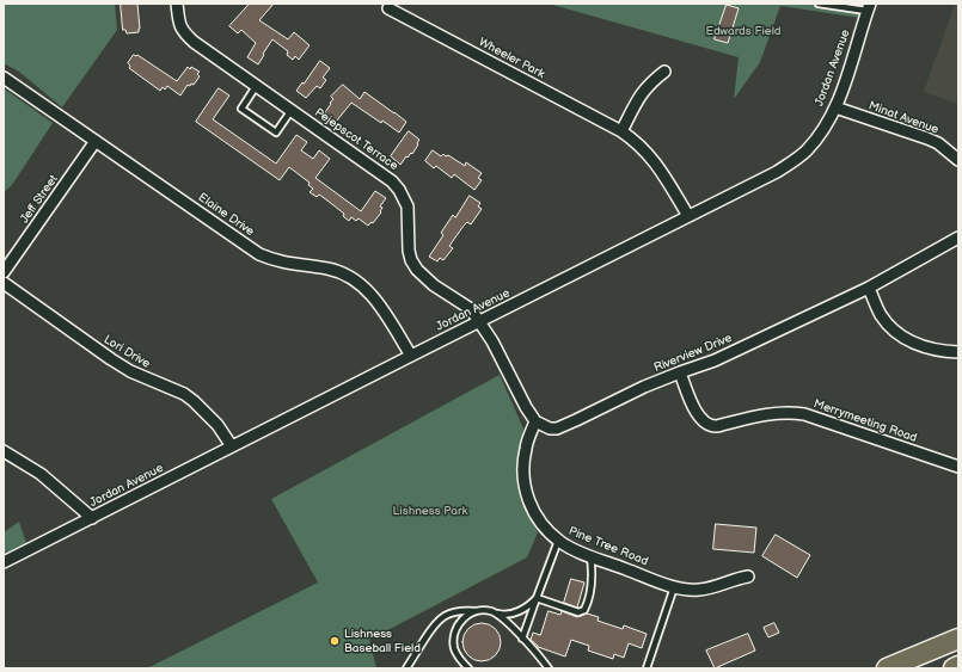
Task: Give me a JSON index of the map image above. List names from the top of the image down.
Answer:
{
  "streets": {
    "street": [
      "Wheeler Park",
      "Jordan Avenue",
      "Minat Avenue",
      "Pejepscot Terrace",
      "Jeff Street",
      "Elaine Drive",
      "Lori Drive",
      "Riverview Drive",
      "Merrymeeting Road",
      "Pine Tree Road"
    ]
  },
  "crossings": [
    ["Wheeler Park", "Jordan Avenue"],
    ["Jordan Avenue", "Minat Avenue"],
    ["Jordan Avenue", "Pejepscot Terrace"],
    ["Jordan Avenue", "Elaine Drive"],
    ["Jordan Avenue", "Lori Drive"],
    ["Jeff Street", "Elaine Drive"],
    ["Riverview Drive", "Merrymeeting Road"],
    ["Riverview Drive", "Pine Tree Road"]
  ],
  "parks": ["Edwards Field", "Lishness Park"],
  "places": ["Lishness Baseball Field"]
}
